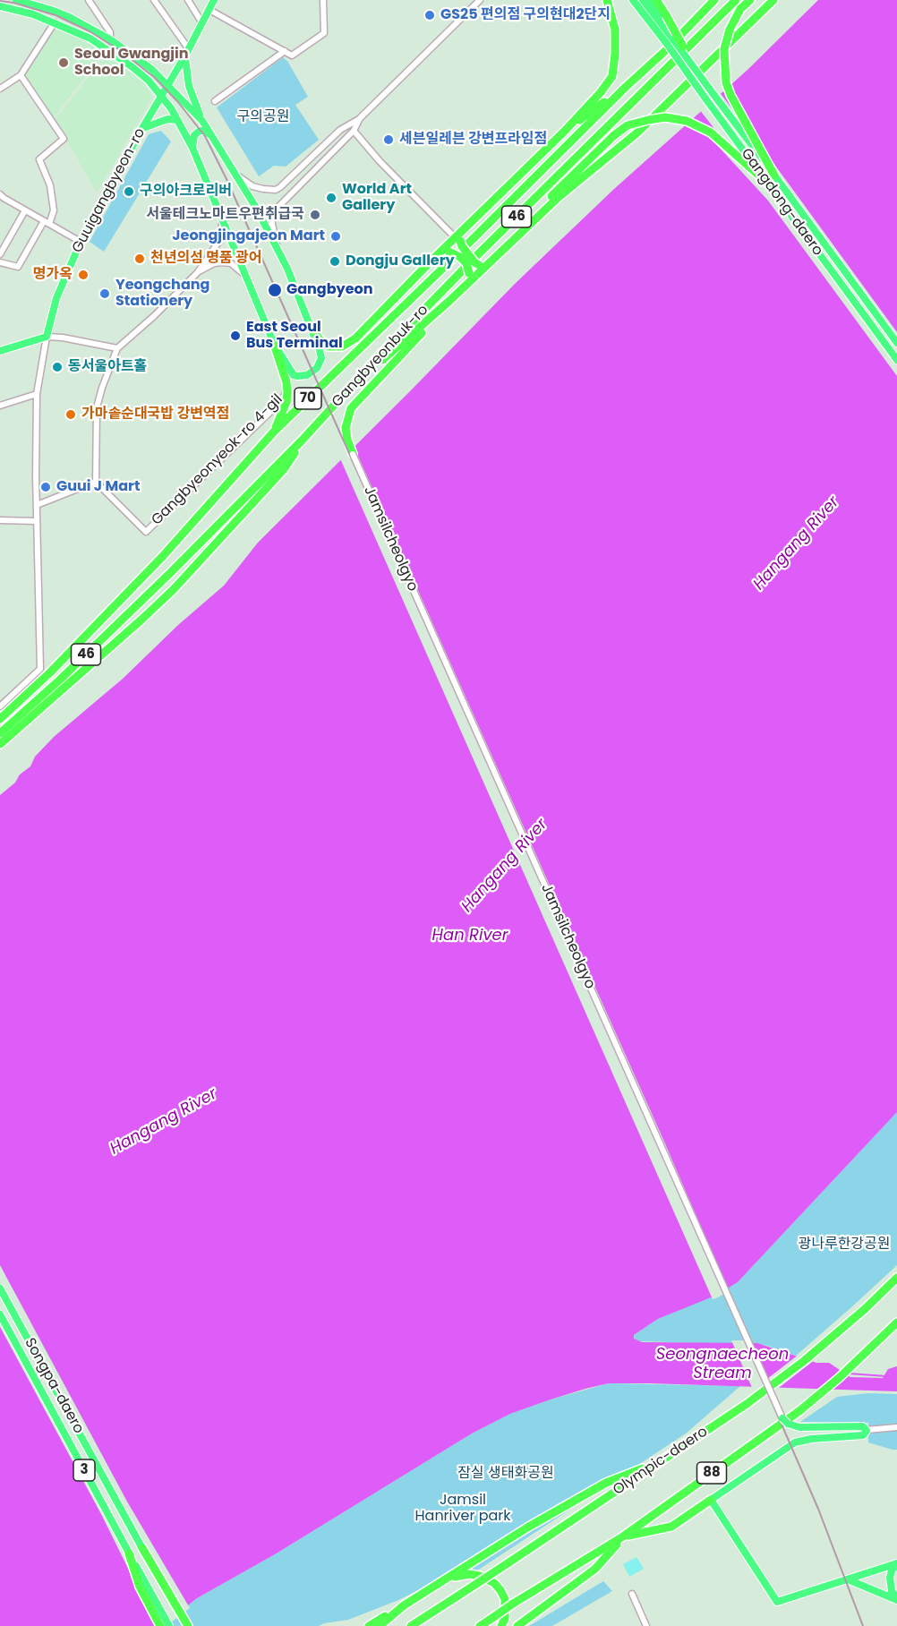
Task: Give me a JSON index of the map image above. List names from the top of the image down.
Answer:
{
  "streets": {
    "highway": [
      "46",
      "Gangbyeonbuk-ro",
      "70",
      "Olympic-daero",
      "88"
    ],
    "main road": [
      "Guuigangbyeon-ro",
      "Gangdong-daero",
      "Songpa-daero",
      "3"
    ],
    "street": ["Gangbyeonyeok-ro 4-gil", "Jamsilcheolgyo"]
  },
  "water": ["Hangang River", "Han River", "Seongnaecheon Stream"],
  "parks": [
    "구의공원",
    "광나루한강공원",
    "잠실 생태화공원",
    "Jamsil Hanriver park"
  ],
  "places": [
    "GS25 편의점 구의현대2단지",
    "Seoul Gwangjin School",
    "세븐일레븐 강변프라임점",
    "구의아크로리버",
    "World Art Gallery",
    "서울테크노마트우편취급국",
    "Jeongjingajeon Mart",
    "천년의섬 명품 광어",
    "Dongju Gallery",
    "명가옥",
    "Gangbyeon",
    "Yeongchang Stationery",
    "East Seoul Bus Terminal",
    "동서울아트홀",
    "가마솥순대국밥 강변역점",
    "Guui J Mart"
  ]
}
